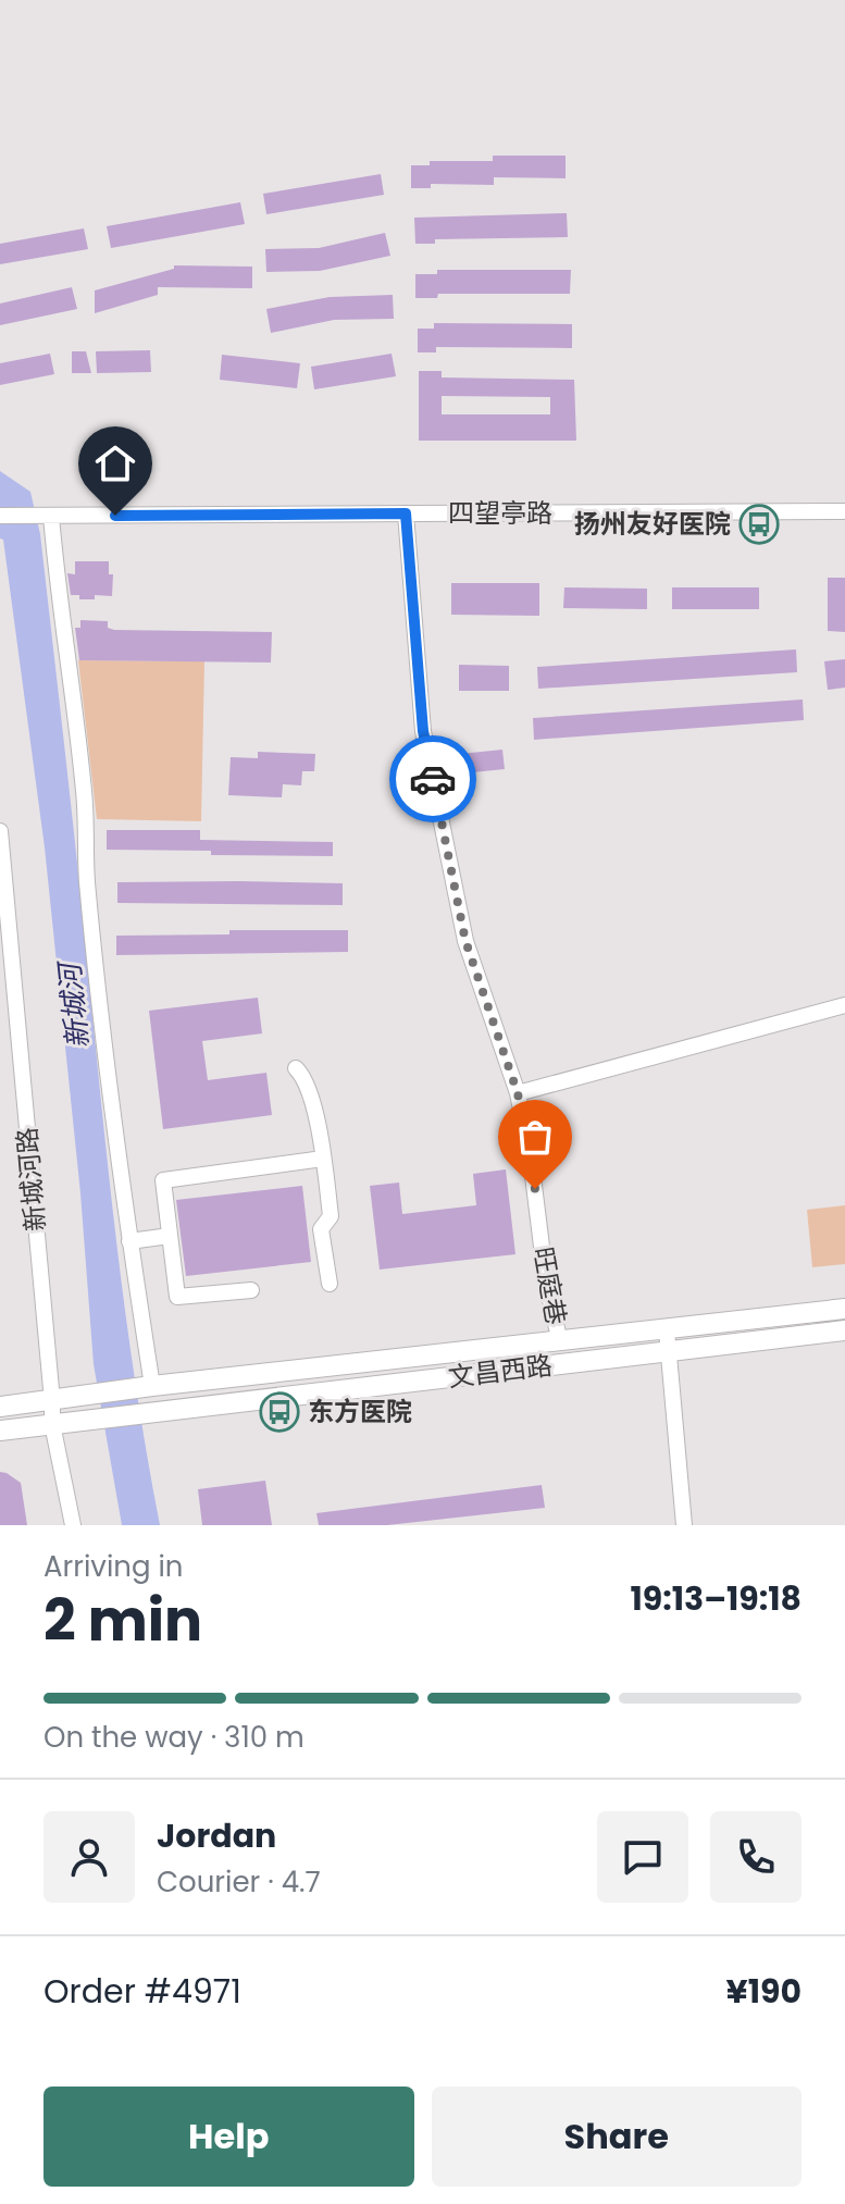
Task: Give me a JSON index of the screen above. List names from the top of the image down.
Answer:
{
  "streets": {
    "main road": ["文昌西路"],
    "street": ["四望亭路", "新城河路", "旺庭巷"]
  },
  "crossings": [
    ["四望亭路", "旺庭巷"],
    ["新城河路", "文昌西路"],
    ["旺庭巷", "文昌西路"]
  ],
  "water": ["新城河"],
  "places": {
    "bus stop": ["扬州友好医院", "东方医院"]
  },
  "page": {
    "heading": ["2 min", "Arriving in", "19:13–19:18"],
    "panel": [
      "Jordan",
      "Courier · 4.7",
      "Order #4971",
      "¥190"
    ],
    "bar": "On the way · 310 m",
    "buttons": ["Help", "Share"]
  }
}
